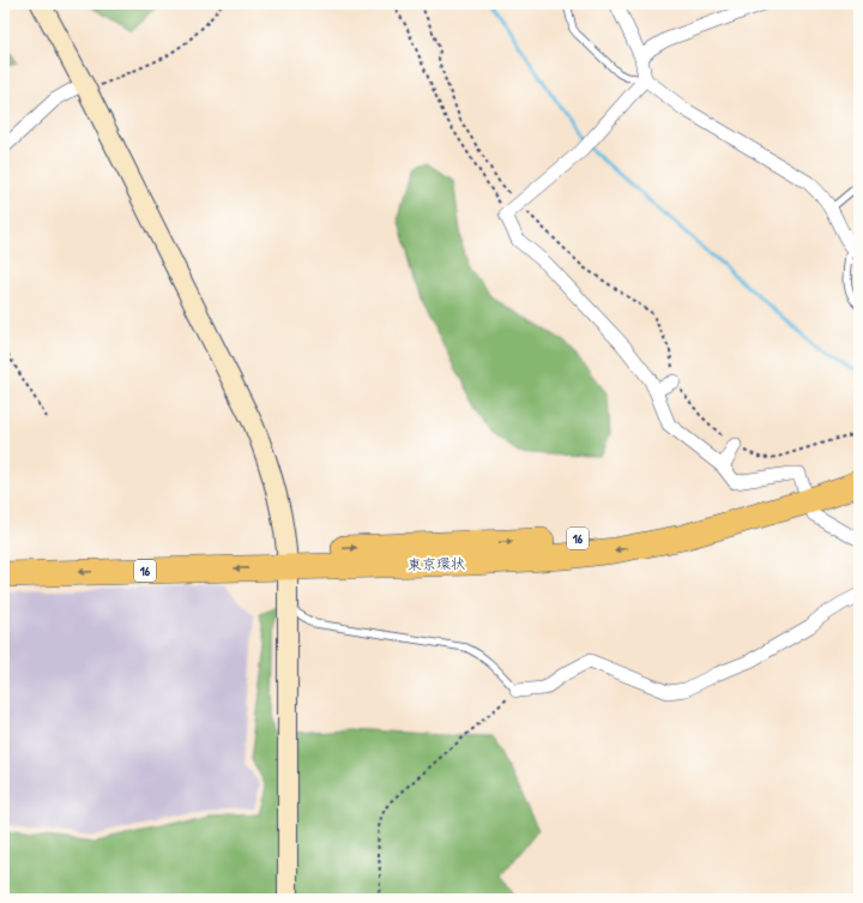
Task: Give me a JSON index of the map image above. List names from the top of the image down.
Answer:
{
  "streets": {
    "highway": ["16", "東京環状"]
  }
}
